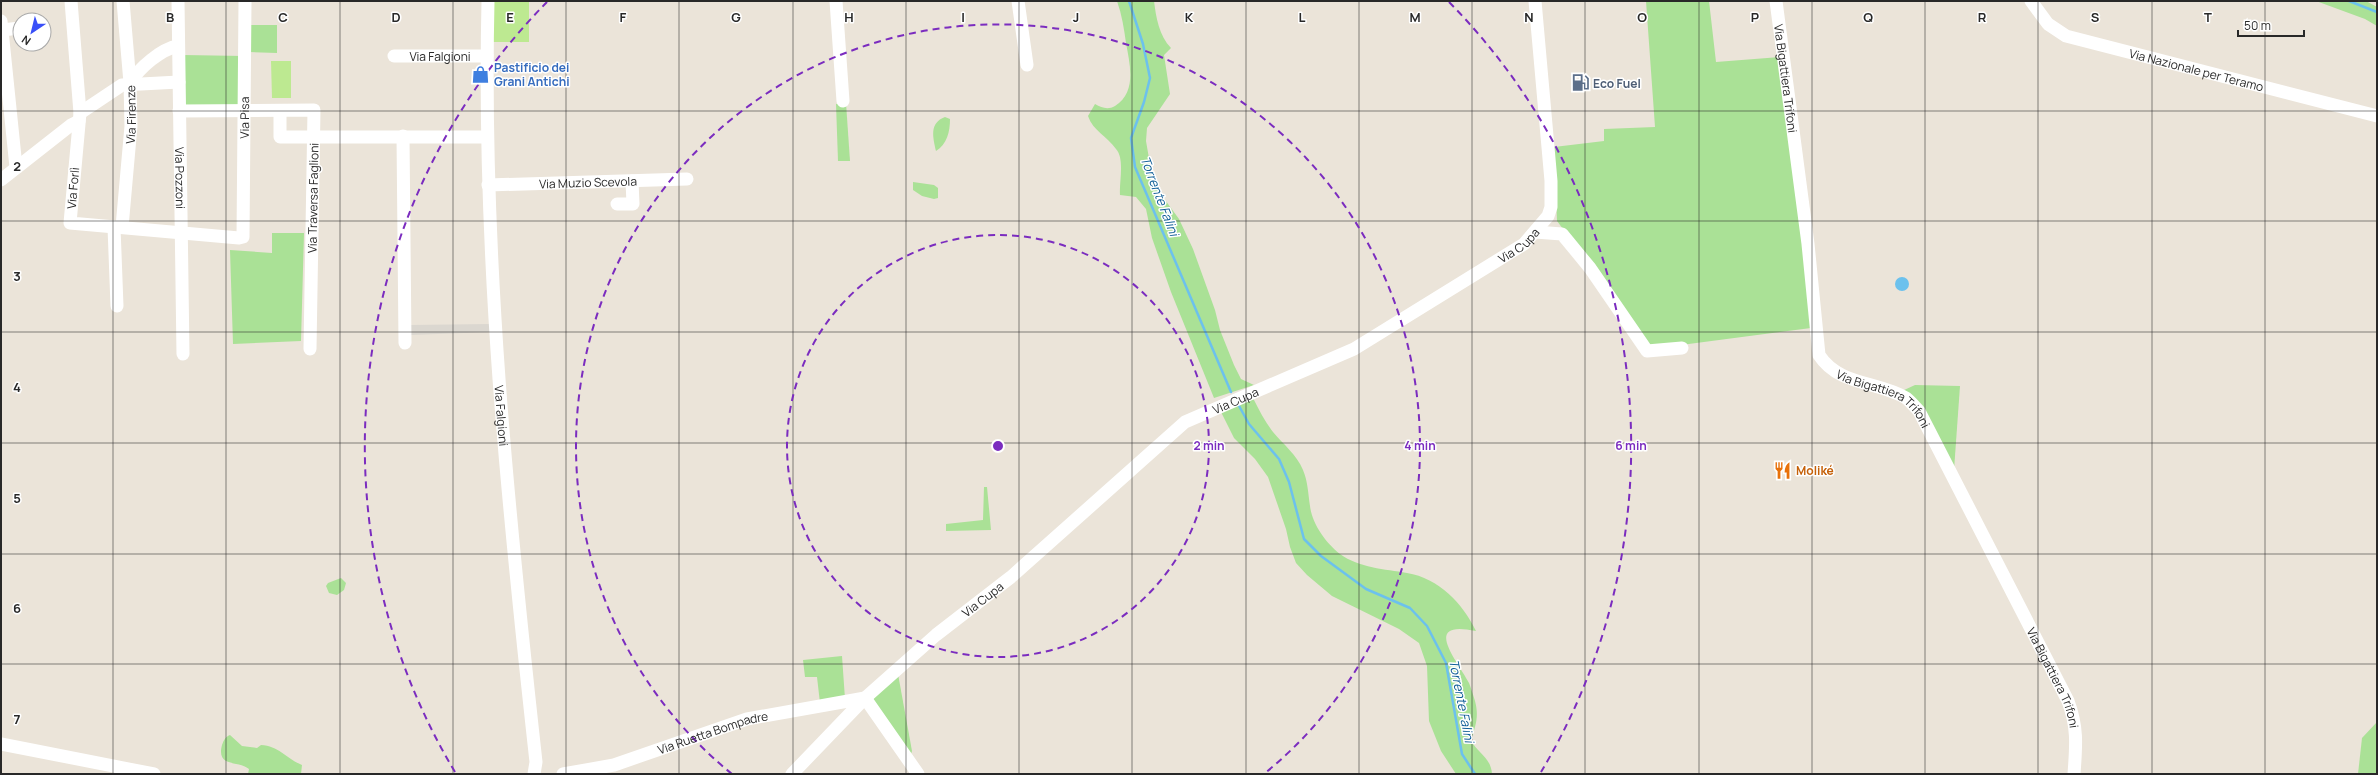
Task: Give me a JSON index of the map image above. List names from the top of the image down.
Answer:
{
  "streets": {
    "street": [
      "Via Falgioni",
      "Via Nazionale per Teramo",
      "Via Bigattiera Trifoni",
      "Via Firenze",
      "Via Pisa",
      "Via Pozzoni",
      "Via Muzio Scevola",
      "Via Forlì",
      "Via Traversa Faglioni",
      "Via Cupa",
      "Via Ruetta Bompadre"
    ]
  },
  "crossings": [
    ["Via Falgioni", "Via Muzio Scevola"],
    ["Via Falgioni", "Via Traversa Faglioni"],
    ["Via Firenze", "Via Forlì"],
    ["Via Pisa", "Via Forlì"],
    ["Via Pozzoni", "Via Forlì"],
    ["Via Cupa", "Via Ruetta Bompadre"]
  ],
  "water": ["Torrente Falini"],
  "places": {
    "shop": ["Pastificio dei Grani Antichi"],
    "fuel station": ["Eco Fuel"],
    "restaurant": ["Moliké"]
  },
  "scale_bar": "50 m",
  "north": "bottom left",
  "grid": {
    "columns": [
      "B",
      "C",
      "D",
      "E",
      "F",
      "G",
      "H",
      "I",
      "J",
      "K",
      "L",
      "M",
      "N",
      "O",
      "P",
      "Q",
      "R",
      "S",
      "T"
    ],
    "rows": [
      "2",
      "3",
      "4",
      "5",
      "6",
      "7"
    ]
  },
  "rings": ["2 min", "4 min", "6 min"]
}
